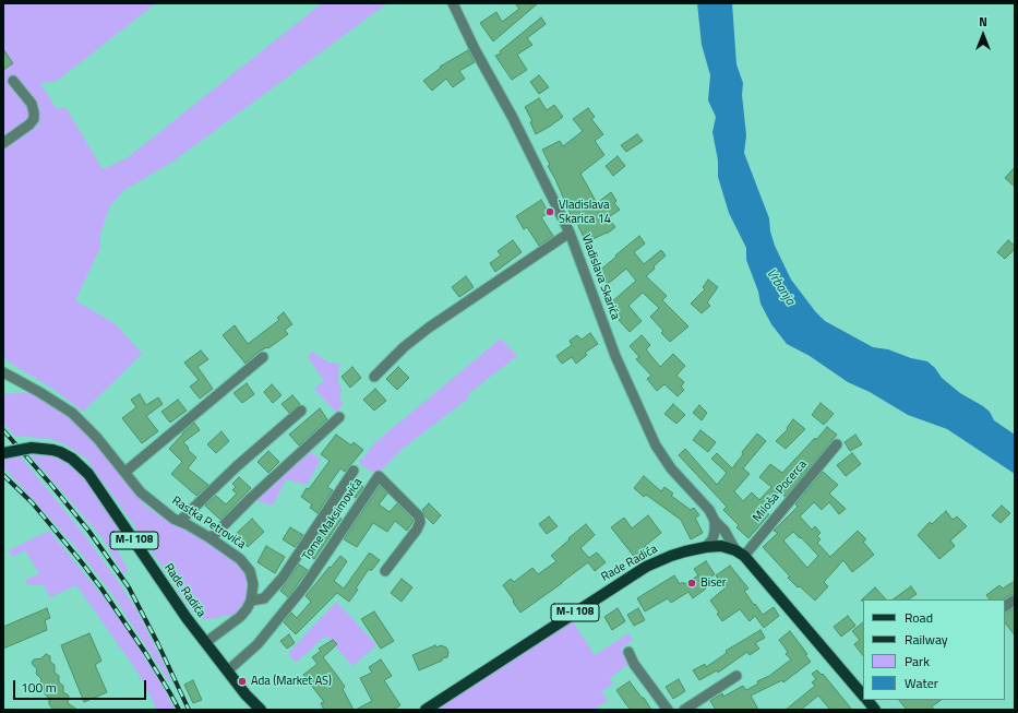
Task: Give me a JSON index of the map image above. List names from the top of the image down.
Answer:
{
  "streets": {
    "main road": ["M-I 108", "Rade Radića"],
    "street": [
      "Vladislava Skarića",
      "Miloša Pocerca",
      "Tome Maksimovića",
      "Rastka Petrovića"
    ]
  },
  "crossings": [
    ["Vladislava Skarića", "Miloša Pocerca"],
    ["Vladislava Skarića", "Rade Radića"],
    ["Miloša Pocerca", "Rade Radića"],
    ["Tome Maksimovića", "Rade Radića"]
  ],
  "water": ["Vrbanja"],
  "places": ["Vladislava Skarica 14", "Biser", "Ada (Market AS)"],
  "legend": [
    "Road",
    "Railway",
    "Park",
    "Water"
  ],
  "scale_bar": "100 m",
  "north": "top"
}
